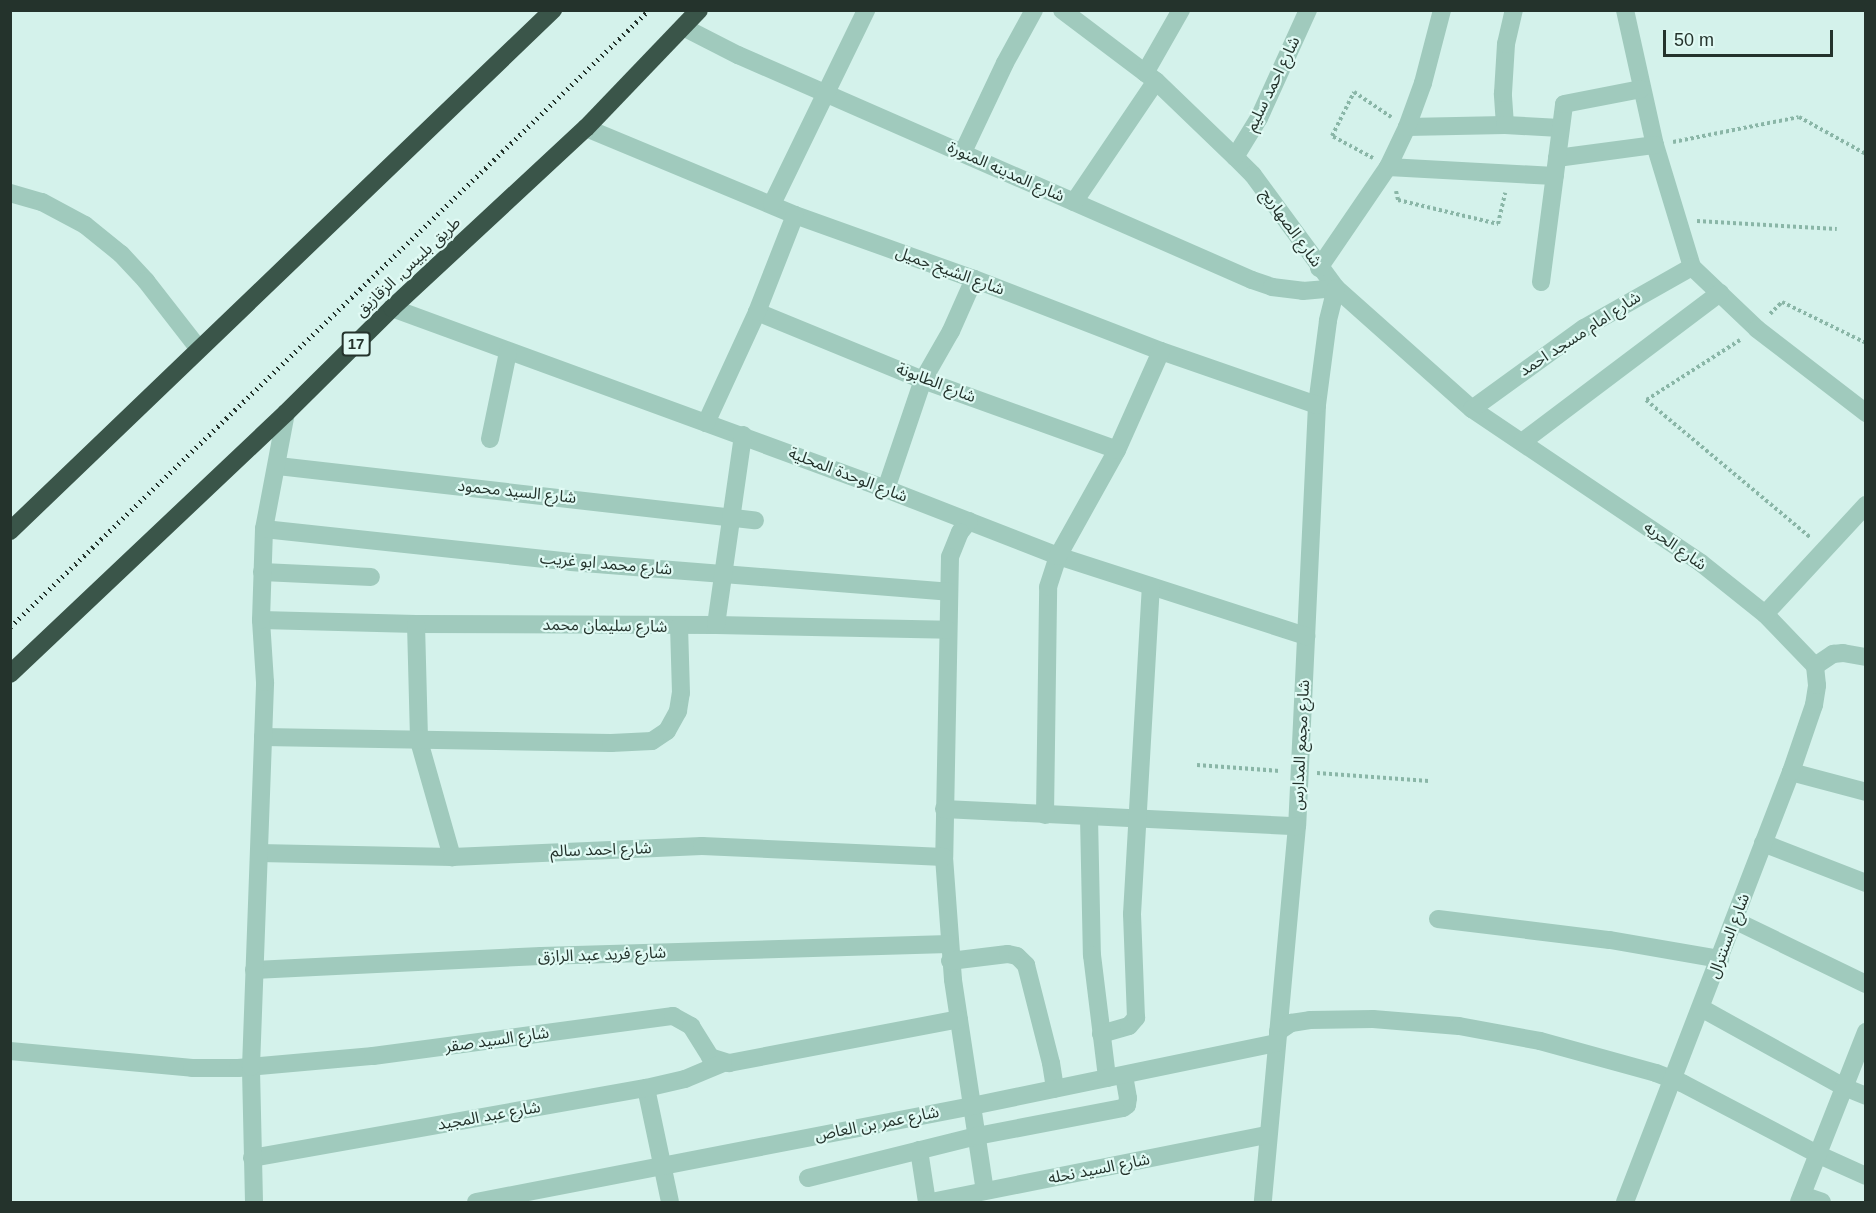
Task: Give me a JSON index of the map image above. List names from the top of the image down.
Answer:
{
  "streets": {
    "highway": ["طريق بلبيس, الزقازيق", "17"],
    "street": [
      "شارع احمد سليم",
      "شارع المدينه المنورة",
      "شارع الصهاريج",
      "شارع الشيخ جميل",
      "شارع امام مسجد احمد",
      "شارع الطابونة",
      "شارع الوحدة المحلية",
      "شارع السيد محمود",
      "شارع الحريه",
      "شارع محمد ابو غريب",
      "شارع سليمان محمد",
      "شارع مجمع المدارس",
      "شارع احمد سالم",
      "شارع السنترال",
      "شارع فريد عبد الرازق",
      "شارع السيد صقر",
      "شارع عبد المجيد",
      "شارع عمر بن العاص",
      "شارع السيد نحله"
    ]
  },
  "crossings": [
    ["شارع احمد سليم", "شارع الصهاريج"],
    ["شارع المدينه المنورة", "شارع الصهاريج"],
    ["شارع المدينه المنورة", "طريق بلبيس, الزقازيق"],
    ["شارع المدينه المنورة", "شارع مجمع المدارس"],
    ["شارع الصهاريج", "شارع امام مسجد احمد"],
    ["شارع الصهاريج", "شارع الحريه"],
    ["شارع الصهاريج", "شارع مجمع المدارس"],
    ["طريق بلبيس, الزقازيق", "شارع الشيخ جميل"],
    ["طريق بلبيس, الزقازيق", "شارع الوحدة المحلية"],
    ["شارع الشيخ جميل", "شارع مجمع المدارس"],
    ["شارع الوحدة المحلية", "شارع مجمع المدارس"],
    ["شارع الحريه", "شارع السنترال"],
    ["شارع مجمع المدارس", "شارع عمر بن العاص"],
    ["شارع مجمع المدارس", "شارع السيد نحله"],
    ["شارع السنترال", "شارع عمر بن العاص"],
    ["شارع فريد عبد الرازق", "شارع عمر بن العاص"],
    ["شارع السيد صقر", "شارع عبد المجيد"]
  ],
  "scale_bar": "50 m"
}
